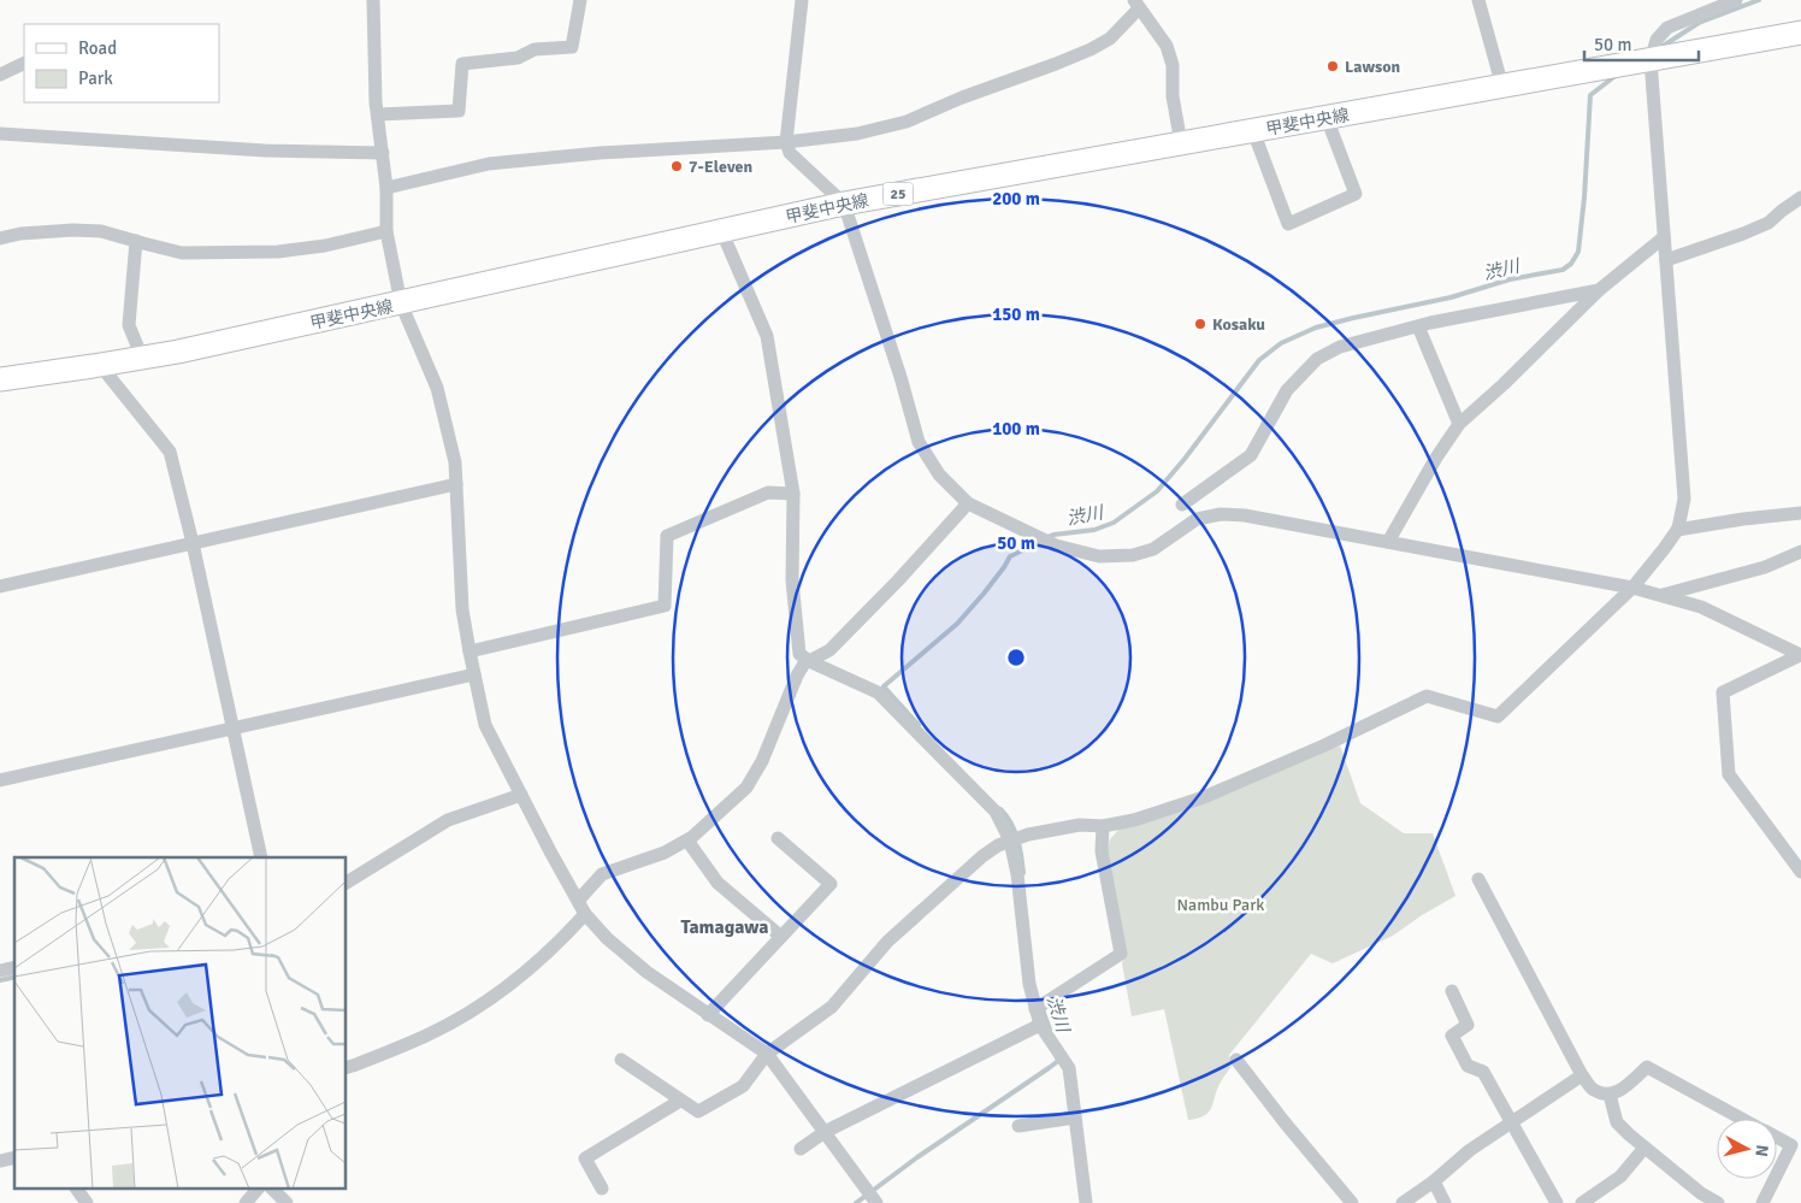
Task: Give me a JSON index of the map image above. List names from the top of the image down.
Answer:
{
  "streets": {
    "main road": ["甲斐中央線", "25"]
  },
  "districts": ["Tamagawa"],
  "water": ["渋川"],
  "parks": ["Nambu Park"],
  "places": ["Lawson", "7-Eleven", "Kosaku"],
  "legend": ["Road", "Park"],
  "scale_bar": "50 m",
  "north": "right",
  "rings": [
    "200 m",
    "150 m",
    "100 m",
    "50 m"
  ]
}
